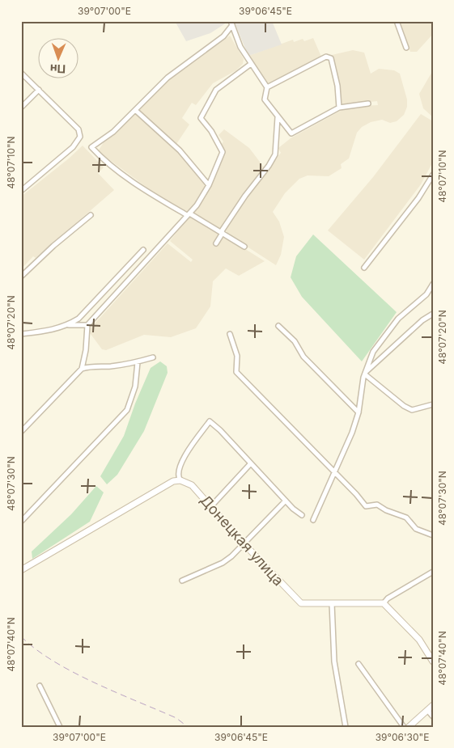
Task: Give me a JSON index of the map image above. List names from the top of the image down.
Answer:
{
  "streets": {
    "street": ["Донецкая улица"]
  },
  "north": "bottom",
  "coordinates": [
    "39°07'00\"E",
    "39°06'45\"E",
    "48°07'10\"N",
    "48°07'20\"N",
    "48°07'30\"N",
    "48°07'40\"N",
    "39°06'30\"E"
  ]
}
